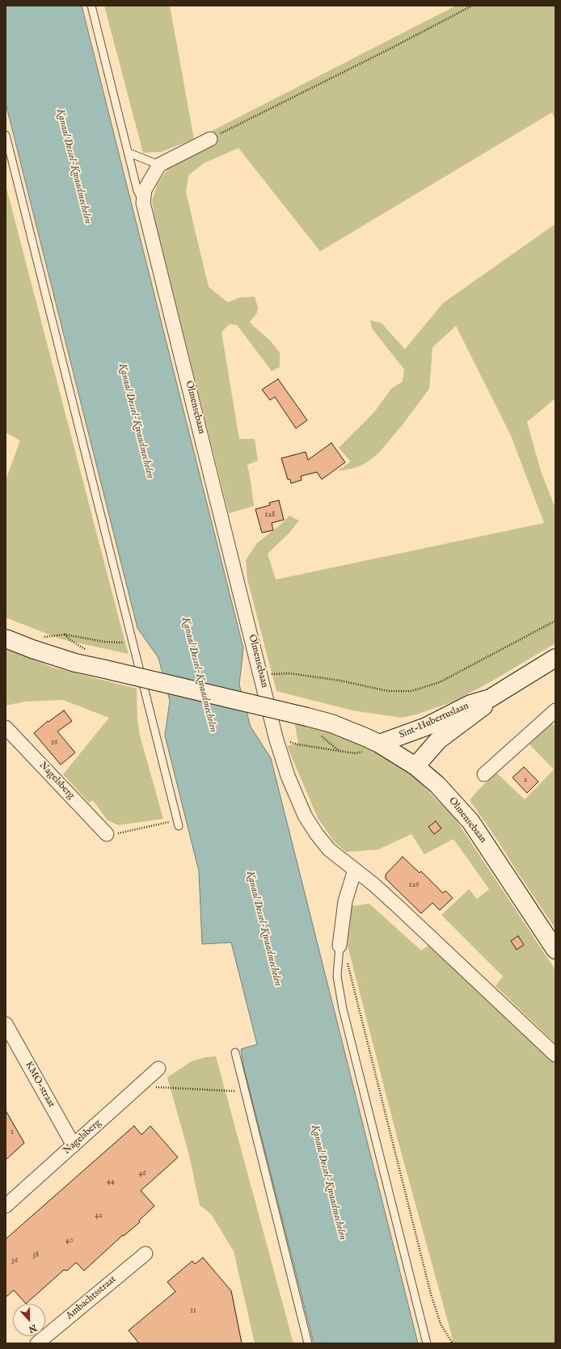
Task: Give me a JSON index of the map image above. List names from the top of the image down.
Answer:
{
  "streets": {
    "street": [
      "Olmensebaan",
      "Sint-Hubertuslaan",
      "Nagelsberg",
      "KMO-straat",
      "Ambachtsstraat"
    ]
  },
  "crossings": [
    ["Olmensebaan", "Sint-Hubertuslaan"],
    ["Nagelsberg", "KMO-straat"]
  ],
  "water": ["Kanaal Dessel-Kwaadmechelen"],
  "house_numbers": [
    "128",
    "16",
    "2",
    "126",
    "1",
    "46",
    "44",
    "42",
    "40",
    "38",
    "36",
    "11"
  ],
  "north": "bottom"
}
